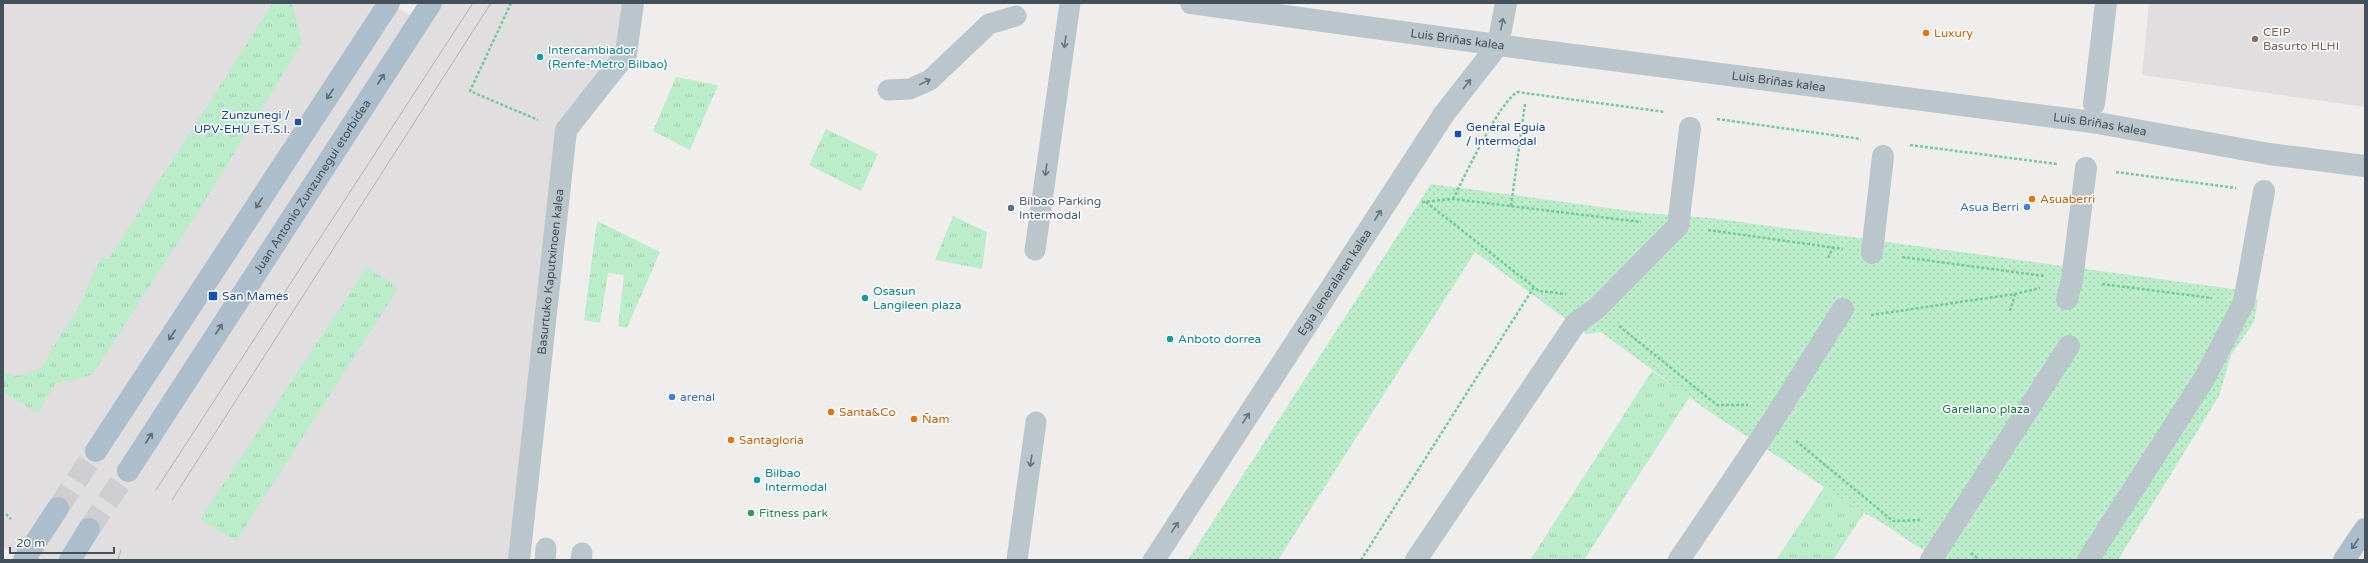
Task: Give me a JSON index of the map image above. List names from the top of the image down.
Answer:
{
  "streets": {
    "main road": ["Juan Antonio Zunzunegui etorbidea"],
    "street": ["Luis Briñas kalea", "Basurtuko Kaputxinoen kalea", "Egia jeneralaren kalea"]
  },
  "crossings": [
    ["Luis Briñas kalea", "Egia jeneralaren kalea"]
  ],
  "one_way": ["Egia jeneralaren kalea"],
  "parks": ["Garellano plaza"],
  "places": {
    "other": [
      "Luxury",
      "CEIP Basurto HLHI",
      "Intercambiador (Renfe-Metro Bilbao)",
      "Asuaberri",
      "Asua Berri",
      "Bilbao Parking Intermodal",
      "Osasun Langileen plaza",
      "Anboto dorrea",
      "arenal",
      "Santa&Co",
      "Ñam",
      "Santagloria",
      "Bilbao Intermodal",
      "Fitness park"
    ],
    "transit": ["Zunzunegi / UPV-EHU E.T.S.I.", "General Eguía / Intermodal", "San Mamés"]
  },
  "scale_bar": "20 m"
}
